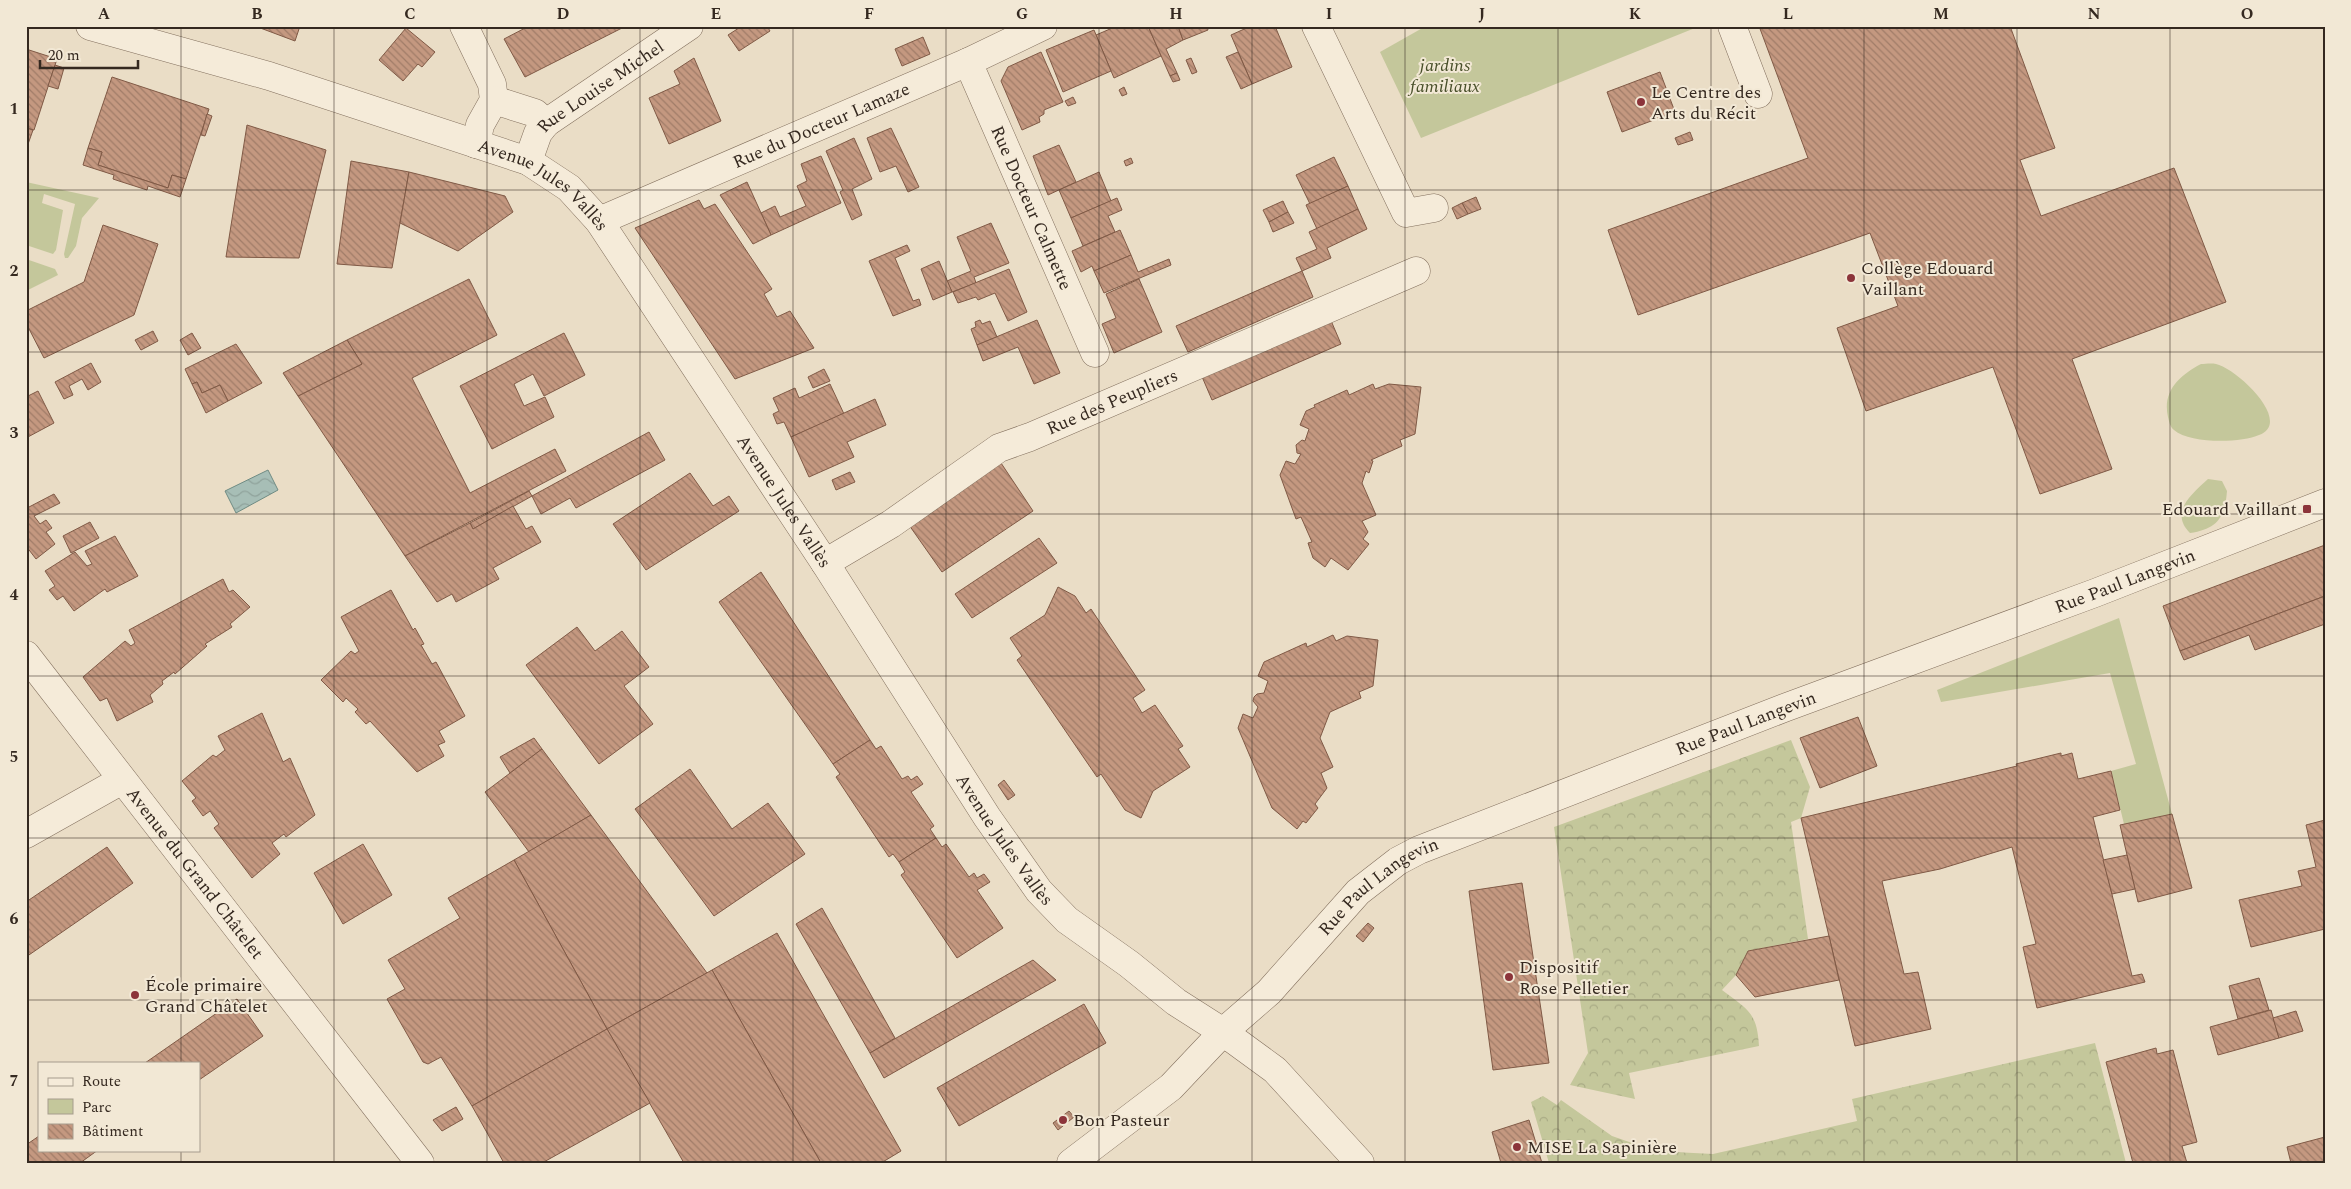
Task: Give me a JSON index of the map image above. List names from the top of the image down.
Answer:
{
  "streets": {
    "street": [
      "Rue Louise Michel",
      "Rue du Docteur Lamaze",
      "Avenue Jules Vallès",
      "Rue Docteur Calmette",
      "Rue des Peupliers",
      "Rue Paul Langevin",
      "Avenue du Grand Châtelet"
    ]
  },
  "crossings": [
    ["Rue Louise Michel", "Avenue Jules Vallès"],
    ["Rue du Docteur Lamaze", "Avenue Jules Vallès"],
    ["Rue du Docteur Lamaze", "Rue Docteur Calmette"],
    ["Avenue Jules Vallès", "Rue des Peupliers"],
    ["Avenue Jules Vallès", "Rue Paul Langevin"]
  ],
  "parks": ["jardins familiaux"],
  "places": {
    "other": [
      "Le Centre des Arts du Récit",
      "Collège Edouard Vaillant",
      "Dispositif Rose Pelletier",
      "École primaire Grand Châtelet",
      "Bon Pasteur",
      "MISE La Sapinière"
    ],
    "transit": ["Edouard Vaillant"]
  },
  "legend": ["Route", "Parc", "Bâtiment"],
  "scale_bar": "20 m",
  "grid": {
    "columns": [
      "A",
      "B",
      "C",
      "D",
      "E",
      "F",
      "G",
      "H",
      "I",
      "J",
      "K",
      "L",
      "M",
      "N",
      "O"
    ],
    "rows": [
      "1",
      "2",
      "3",
      "4",
      "5",
      "6",
      "7"
    ]
  }
}
